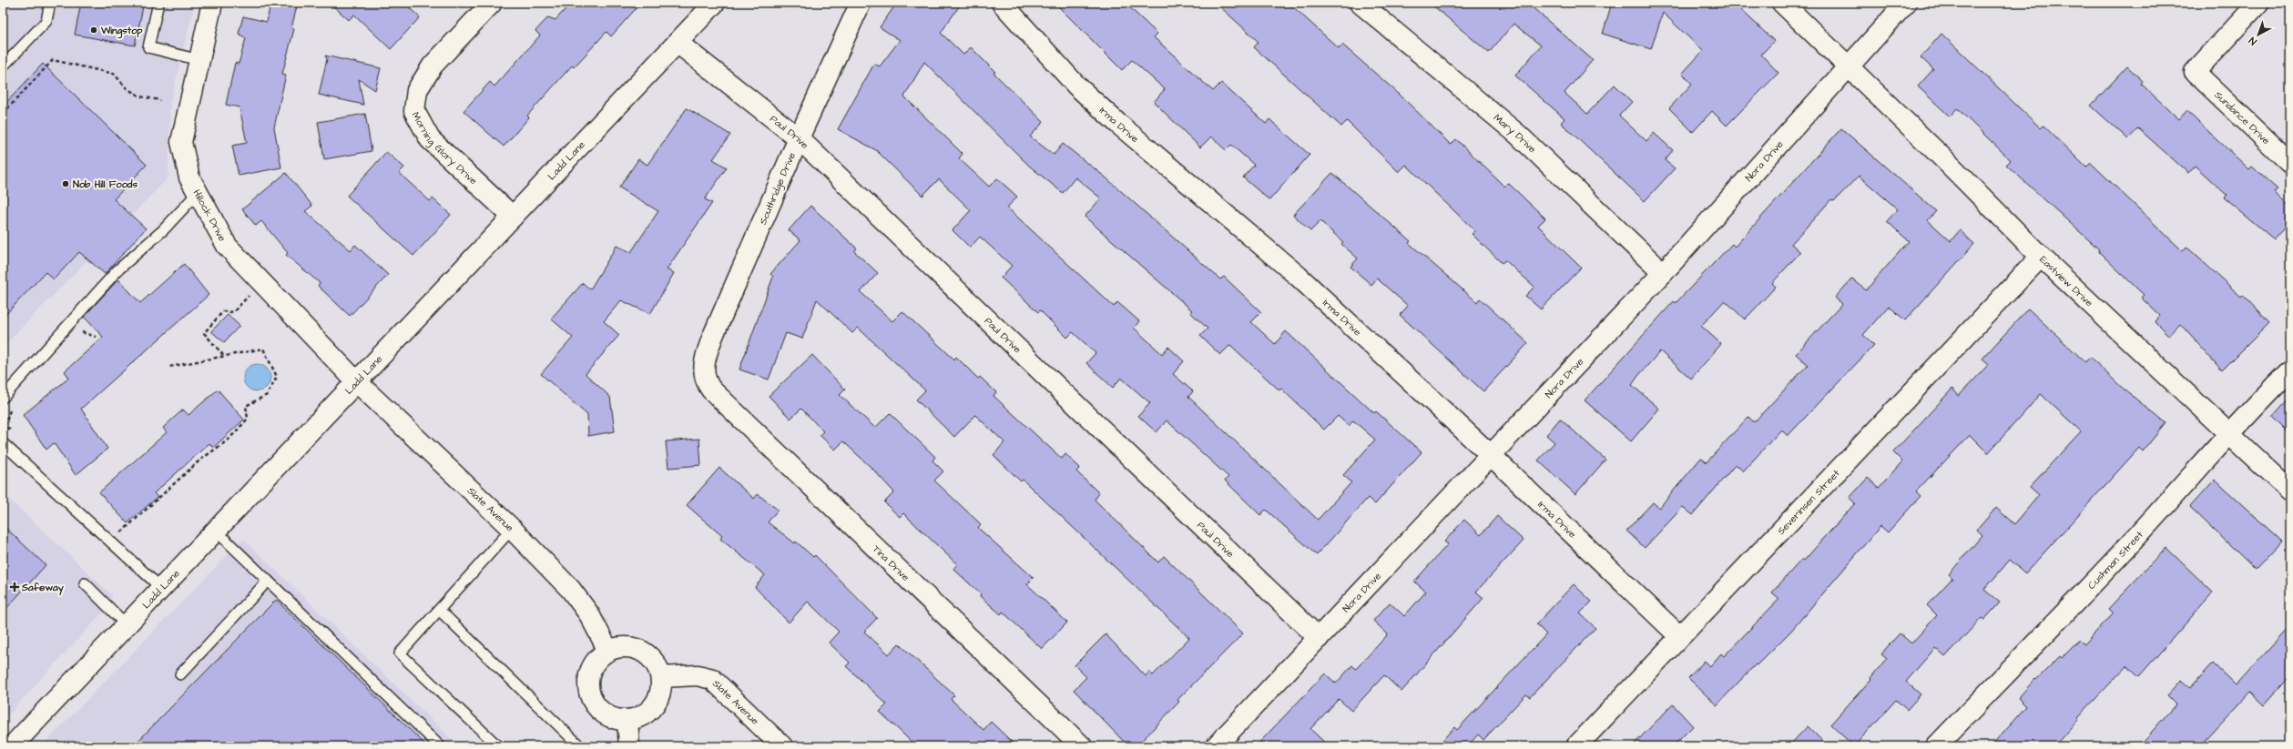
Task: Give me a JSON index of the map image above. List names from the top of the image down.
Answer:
{
  "streets": {
    "street": [
      "Sundance Drive",
      "Irma Drive",
      "Paul Drive",
      "Mary Drive",
      "Morning Glory Drive",
      "Ladd Lane",
      "Nora Drive",
      "Southridge Drive",
      "Hillock Drive",
      "Eastview Drive",
      "Severinsen Street",
      "Slate Avenue",
      "Cushman Street",
      "Tina Drive"
    ]
  },
  "crossings": [
    ["Irma Drive", "Nora Drive"],
    ["Irma Drive", "Severinsen Street"],
    ["Paul Drive", "Ladd Lane"],
    ["Paul Drive", "Nora Drive"],
    ["Paul Drive", "Southridge Drive"],
    ["Mary Drive", "Nora Drive"],
    ["Morning Glory Drive", "Ladd Lane"],
    ["Ladd Lane", "Hillock Drive"],
    ["Ladd Lane", "Slate Avenue"],
    ["Nora Drive", "Eastview Drive"],
    ["Southridge Drive", "Tina Drive"],
    ["Hillock Drive", "Slate Avenue"],
    ["Eastview Drive", "Severinsen Street"],
    ["Eastview Drive", "Cushman Street"]
  ],
  "places": {
    "other": ["Wingstop", "Nob Hill Foods"],
    "health": ["Safeway"]
  },
  "north": "bottom left"
}
